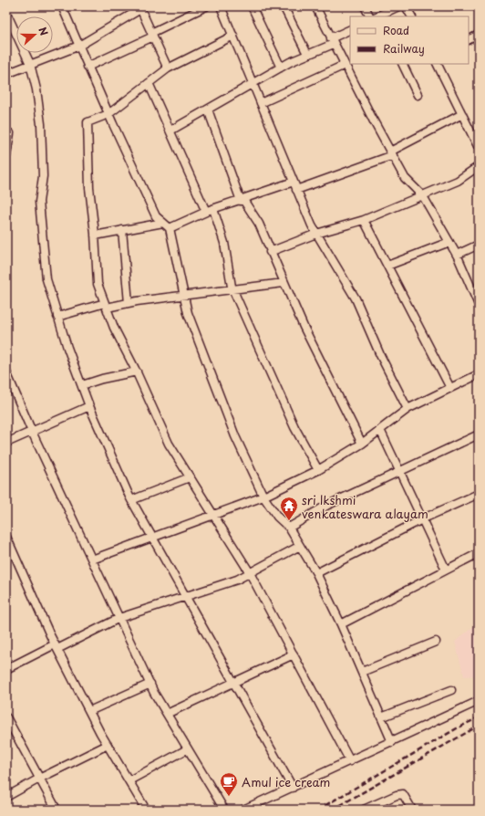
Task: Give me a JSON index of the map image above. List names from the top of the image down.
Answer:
{
  "places": {
    "temple": ["sri lkshmi venkateswara alayam"],
    "cafe": ["Amul ice cream"]
  },
  "legend": ["Road", "Railway"],
  "north": "right"
}
